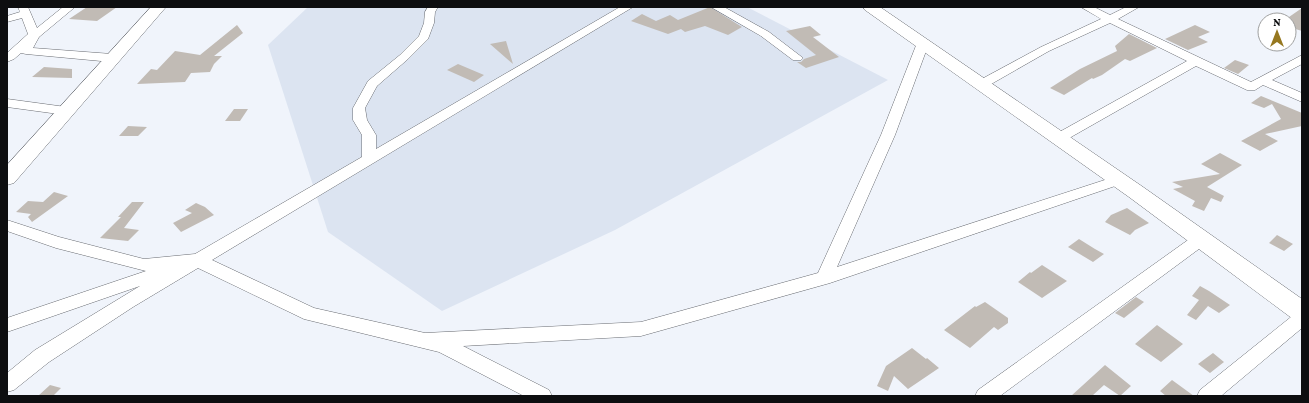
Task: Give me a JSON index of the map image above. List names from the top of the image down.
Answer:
{
  "north": "top"
}
